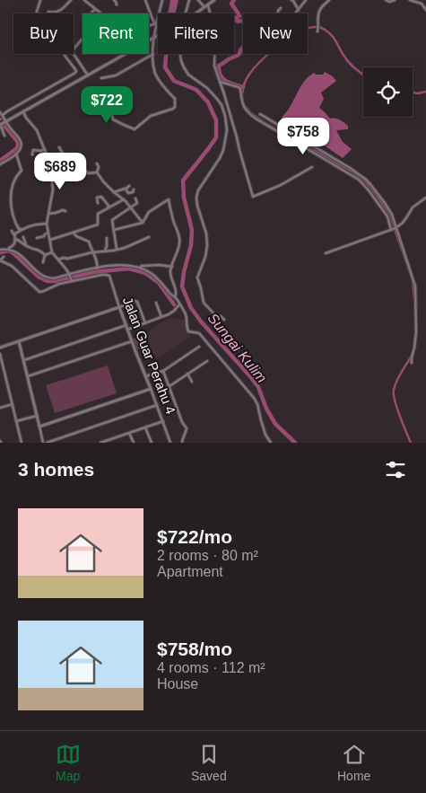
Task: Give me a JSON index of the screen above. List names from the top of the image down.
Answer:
{
  "streets": {
    "street": ["Jalan Guar Perahu 4"]
  },
  "water": ["Sungai Kulim"],
  "page": {
    "chip": [
      "Buy",
      "Rent",
      "Filters",
      "New"
    ],
    "price": ["$722", "$758", "$689"],
    "heading": "3 homes",
    "list": [
      {
        "name": "$722/mo",
        "note": "2 rooms · 80 m² · Apartment"
      },
      {
        "name": "$758/mo",
        "note": "4 rooms · 112 m² · House"
      }
    ],
    "tabs": ["Map", "Saved", "Home"]
  }
}
